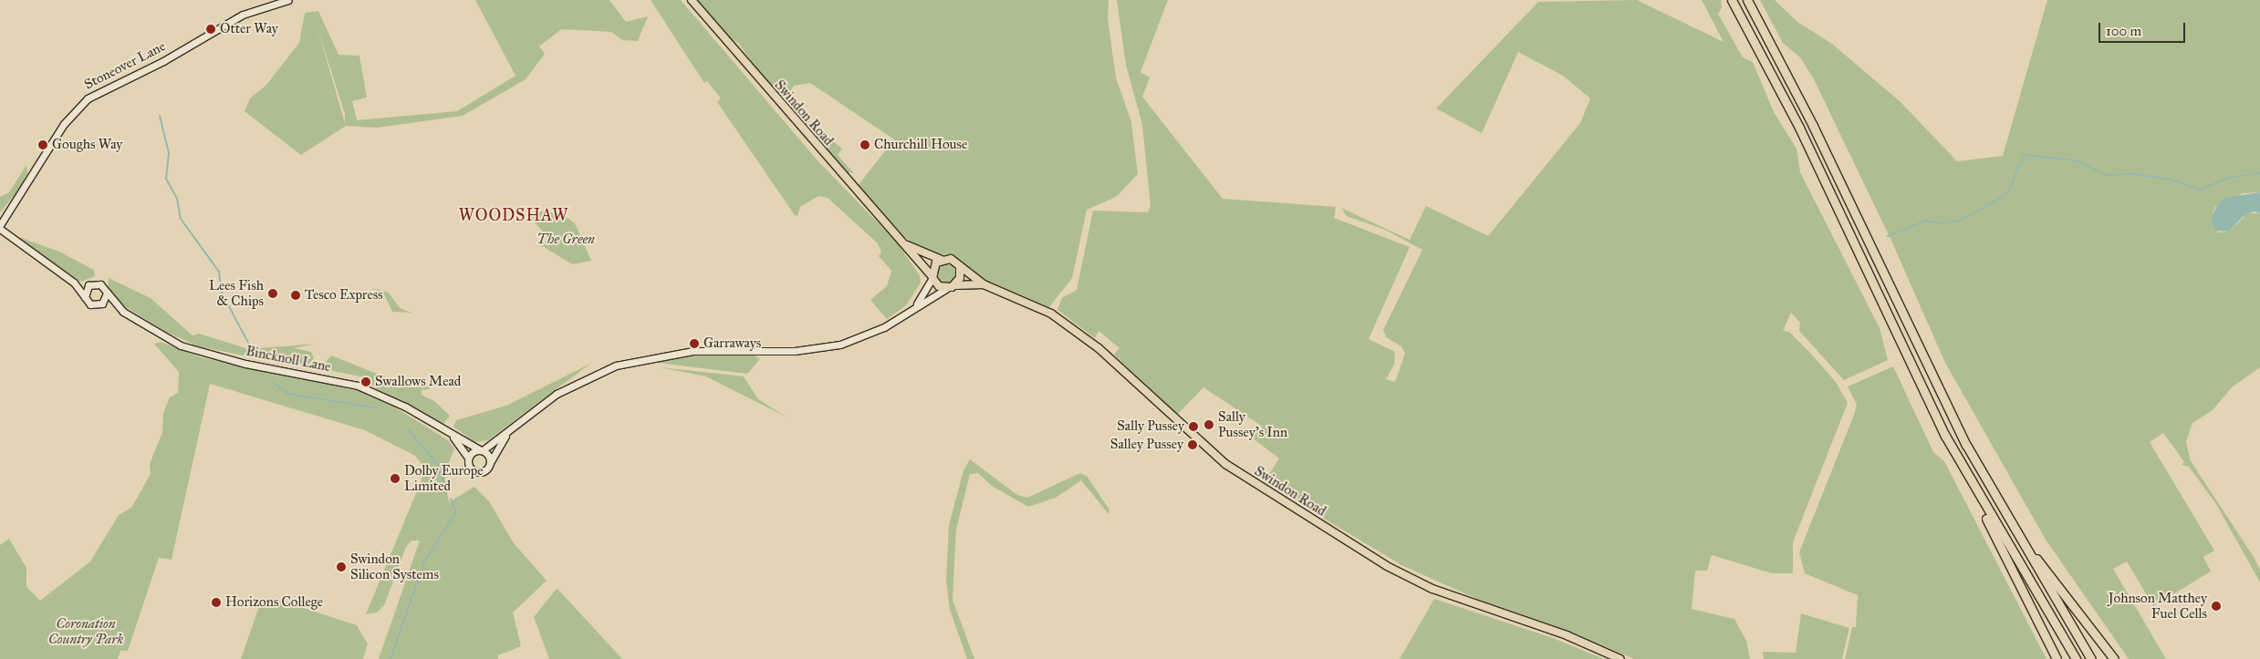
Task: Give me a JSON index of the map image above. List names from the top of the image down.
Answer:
{
  "streets": {
    "main road": ["Swindon Road"],
    "street": ["Stoneover Lane", "Bincknoll Lane"]
  },
  "districts": ["WOODSHAW"],
  "parks": ["The Green", "Coronation Country Park"],
  "places": [
    "Otter Way",
    "Goughs Way",
    "Churchill House",
    "Lees Fish & Chips",
    "Tesco Express",
    "Garraways",
    "Swallows Mead",
    "Sally Pussey's Inn",
    "Sally Pussey",
    "Salley Pussey",
    "Dolby Europe Limited",
    "Swindon Silicon Systems",
    "Horizons College",
    "Johnson Matthey Fuel Cells"
  ],
  "scale_bar": "100 m"
}
